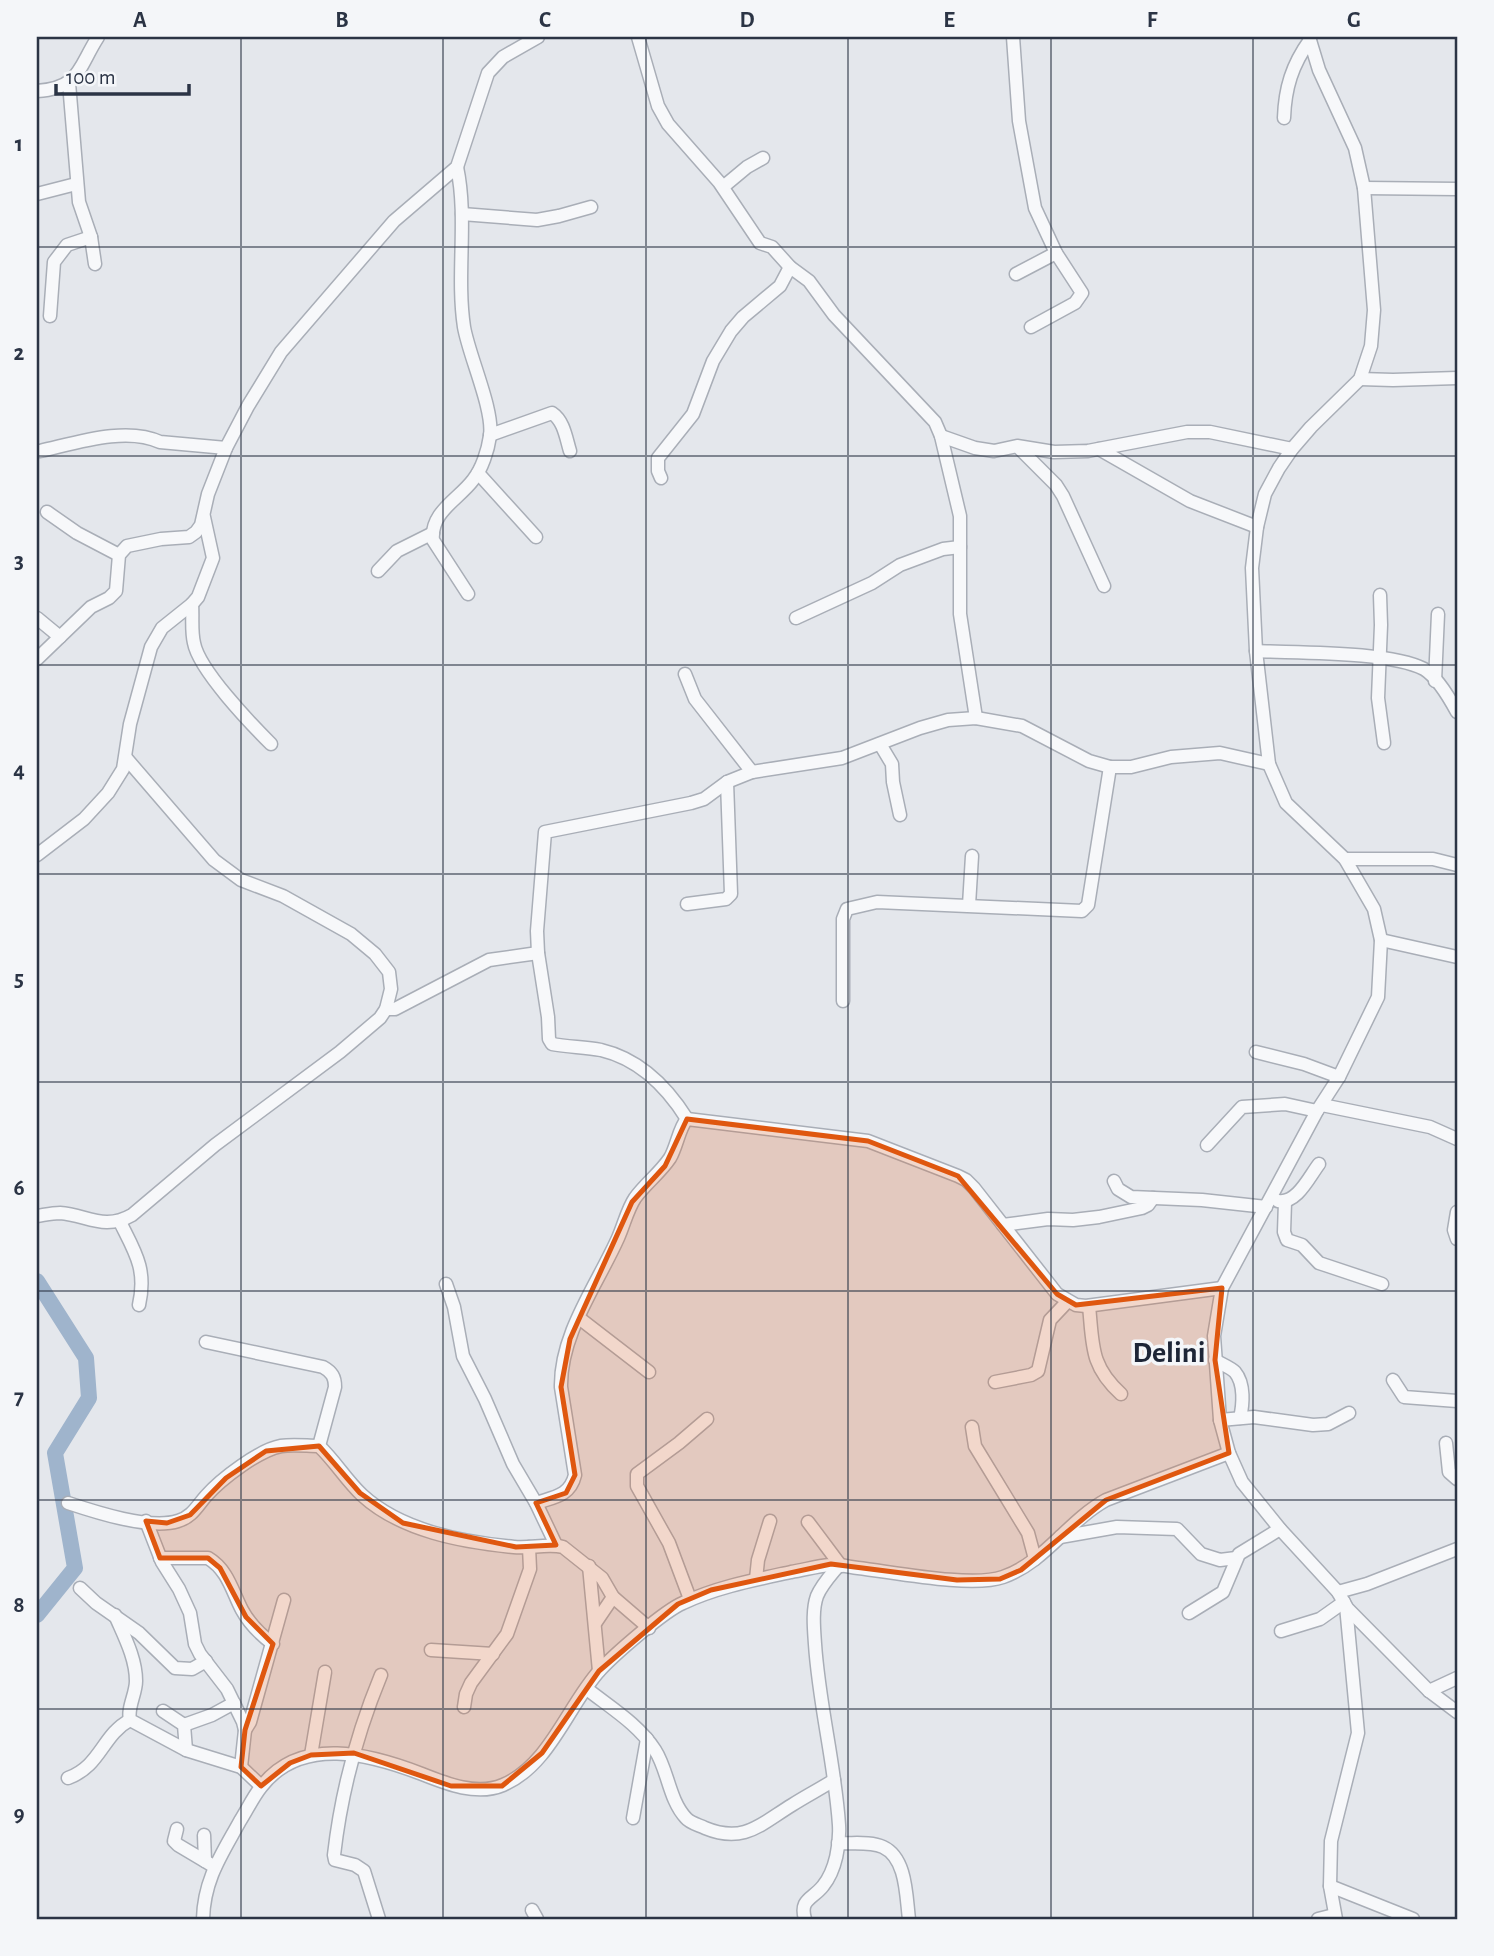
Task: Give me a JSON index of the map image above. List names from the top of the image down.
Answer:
{
  "districts": ["Delini"],
  "scale_bar": "100 m",
  "grid": {
    "columns": [
      "A",
      "B",
      "C",
      "D",
      "E",
      "F",
      "G"
    ],
    "rows": [
      "1",
      "2",
      "3",
      "4",
      "5",
      "6",
      "7",
      "8",
      "9"
    ]
  }
}
